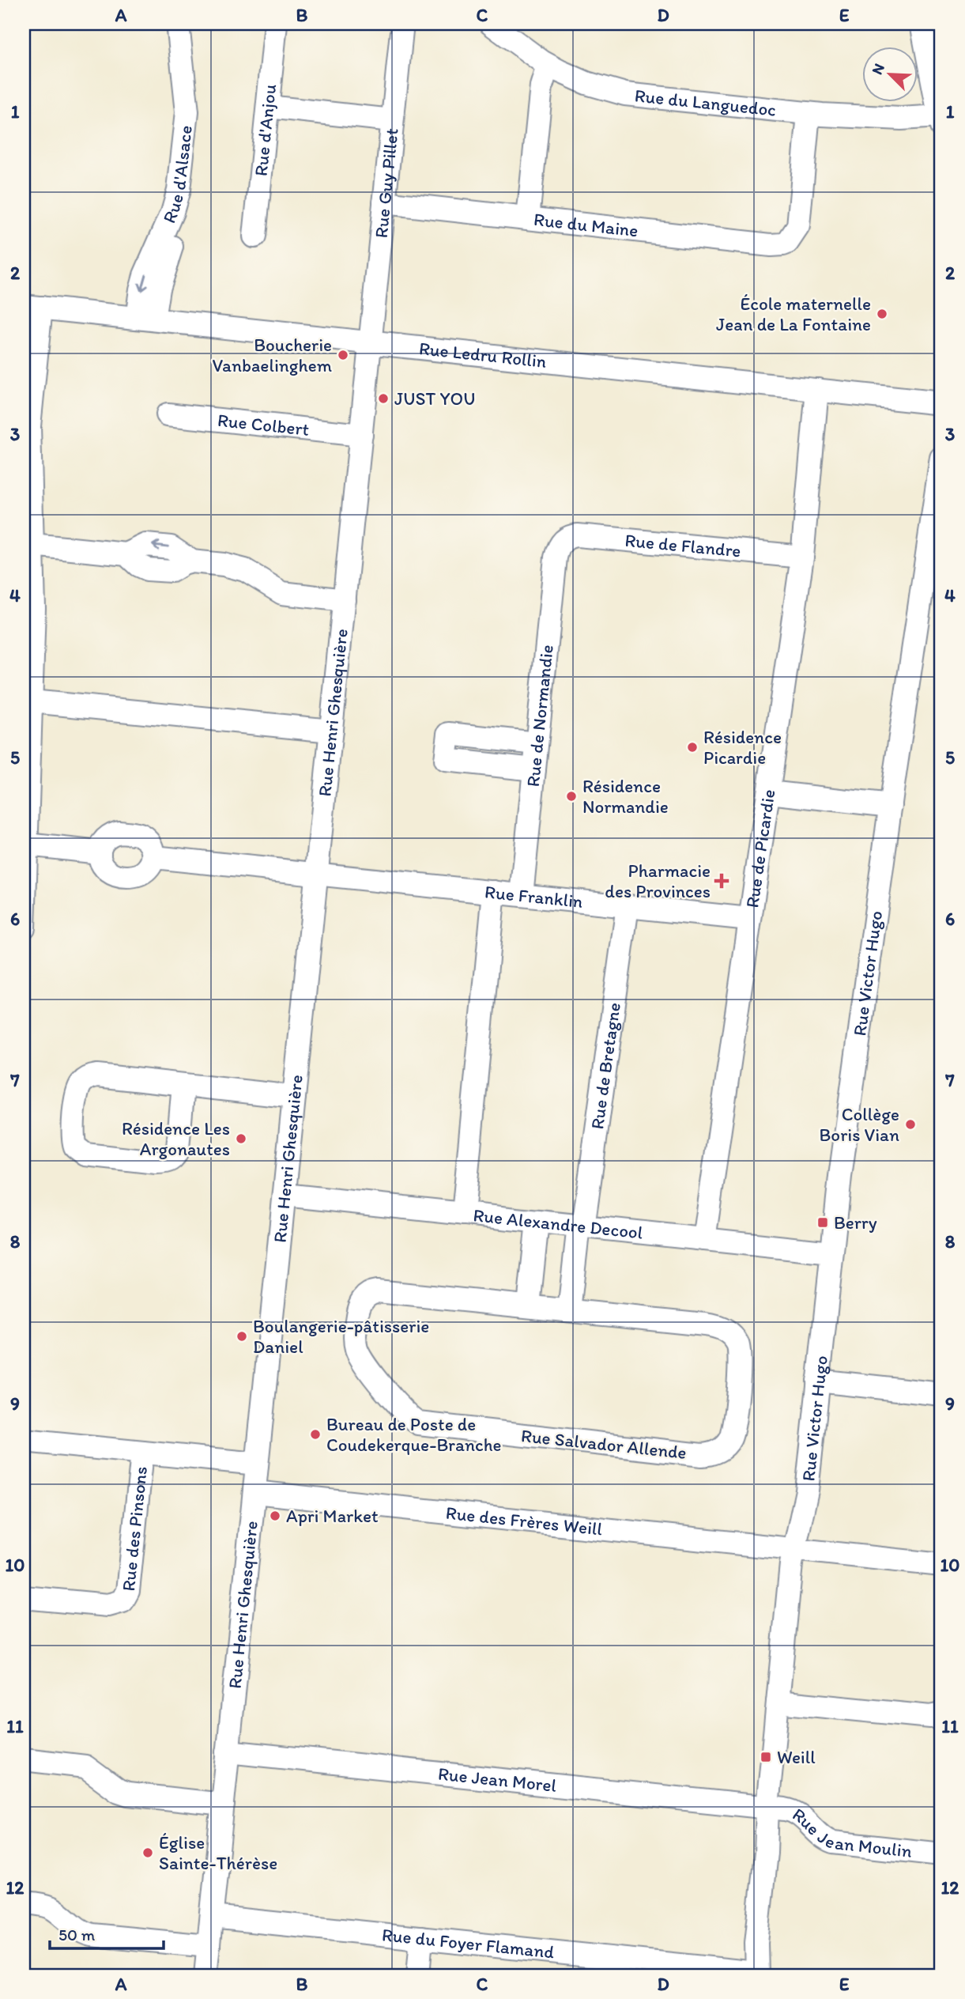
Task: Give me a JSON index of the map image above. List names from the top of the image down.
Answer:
{
  "streets": {
    "street": [
      "Rue du Languedoc",
      "Rue d'Anjou",
      "Rue d'Alsace",
      "Rue Guy Pillet",
      "Rue du Maine",
      "Rue Ledru Rollin",
      "Rue Colbert",
      "Rue de Flandre",
      "Rue Henri Ghesquière",
      "Rue de Normandie",
      "Rue de Picardie",
      "Rue Franklin",
      "Rue Victor Hugo",
      "Rue de Bretagne",
      "Rue Alexandre Decool",
      "Rue Salvador Allende",
      "Rue des Frères Weill",
      "Rue des Pinsons",
      "Rue Jean Morel",
      "Rue Jean Moulin",
      "Rue du Foyer Flamand"
    ]
  },
  "crossings": [
    ["Rue du Languedoc", "Rue du Maine"],
    ["Rue d'Alsace", "Rue Ledru Rollin"],
    ["Rue Guy Pillet", "Rue du Maine"],
    ["Rue Guy Pillet", "Rue Ledru Rollin"],
    ["Rue Guy Pillet", "Rue Henri Ghesquière"],
    ["Rue Ledru Rollin", "Rue Henri Ghesquière"],
    ["Rue Ledru Rollin", "Rue de Picardie"],
    ["Rue Colbert", "Rue Henri Ghesquière"],
    ["Rue de Flandre", "Rue de Normandie"],
    ["Rue de Flandre", "Rue de Picardie"],
    ["Rue Henri Ghesquière", "Rue Franklin"],
    ["Rue Henri Ghesquière", "Rue Alexandre Decool"],
    ["Rue Henri Ghesquière", "Rue des Frères Weill"],
    ["Rue Henri Ghesquière", "Rue Jean Morel"],
    ["Rue Henri Ghesquière", "Rue du Foyer Flamand"],
    ["Rue de Normandie", "Rue Franklin"],
    ["Rue de Picardie", "Rue Franklin"],
    ["Rue de Picardie", "Rue Alexandre Decool"],
    ["Rue Franklin", "Rue de Bretagne"],
    ["Rue Victor Hugo", "Rue Alexandre Decool"],
    ["Rue Victor Hugo", "Rue des Frères Weill"],
    ["Rue Victor Hugo", "Rue Jean Morel"],
    ["Rue Victor Hugo", "Rue Jean Moulin"],
    ["Rue Victor Hugo", "Rue du Foyer Flamand"],
    ["Rue de Bretagne", "Rue Alexandre Decool"],
    ["Rue Jean Morel", "Rue Jean Moulin"]
  ],
  "places": {
    "other": [
      "École maternelle Jean de La Fontaine",
      "Boucherie Vanbaelinghem",
      "JUST YOU",
      "Résidence Picardie",
      "Résidence Normandie",
      "Collège Boris Vian",
      "Résidence Les Argonautes",
      "Boulangerie-pâtisserie Daniel",
      "Bureau de Poste de Coudekerque-Branche",
      "Apri Market",
      "Église Sainte-Thérèse"
    ],
    "health": ["Pharmacie des Provinces"],
    "transit": ["Berry", "Weill"]
  },
  "scale_bar": "50 m",
  "north": "top left",
  "grid": {
    "columns": [
      "A",
      "B",
      "C",
      "D",
      "E"
    ],
    "rows": [
      "1",
      "2",
      "3",
      "4",
      "5",
      "6",
      "7",
      "8",
      "9",
      "10",
      "11",
      "12"
    ]
  }
}
